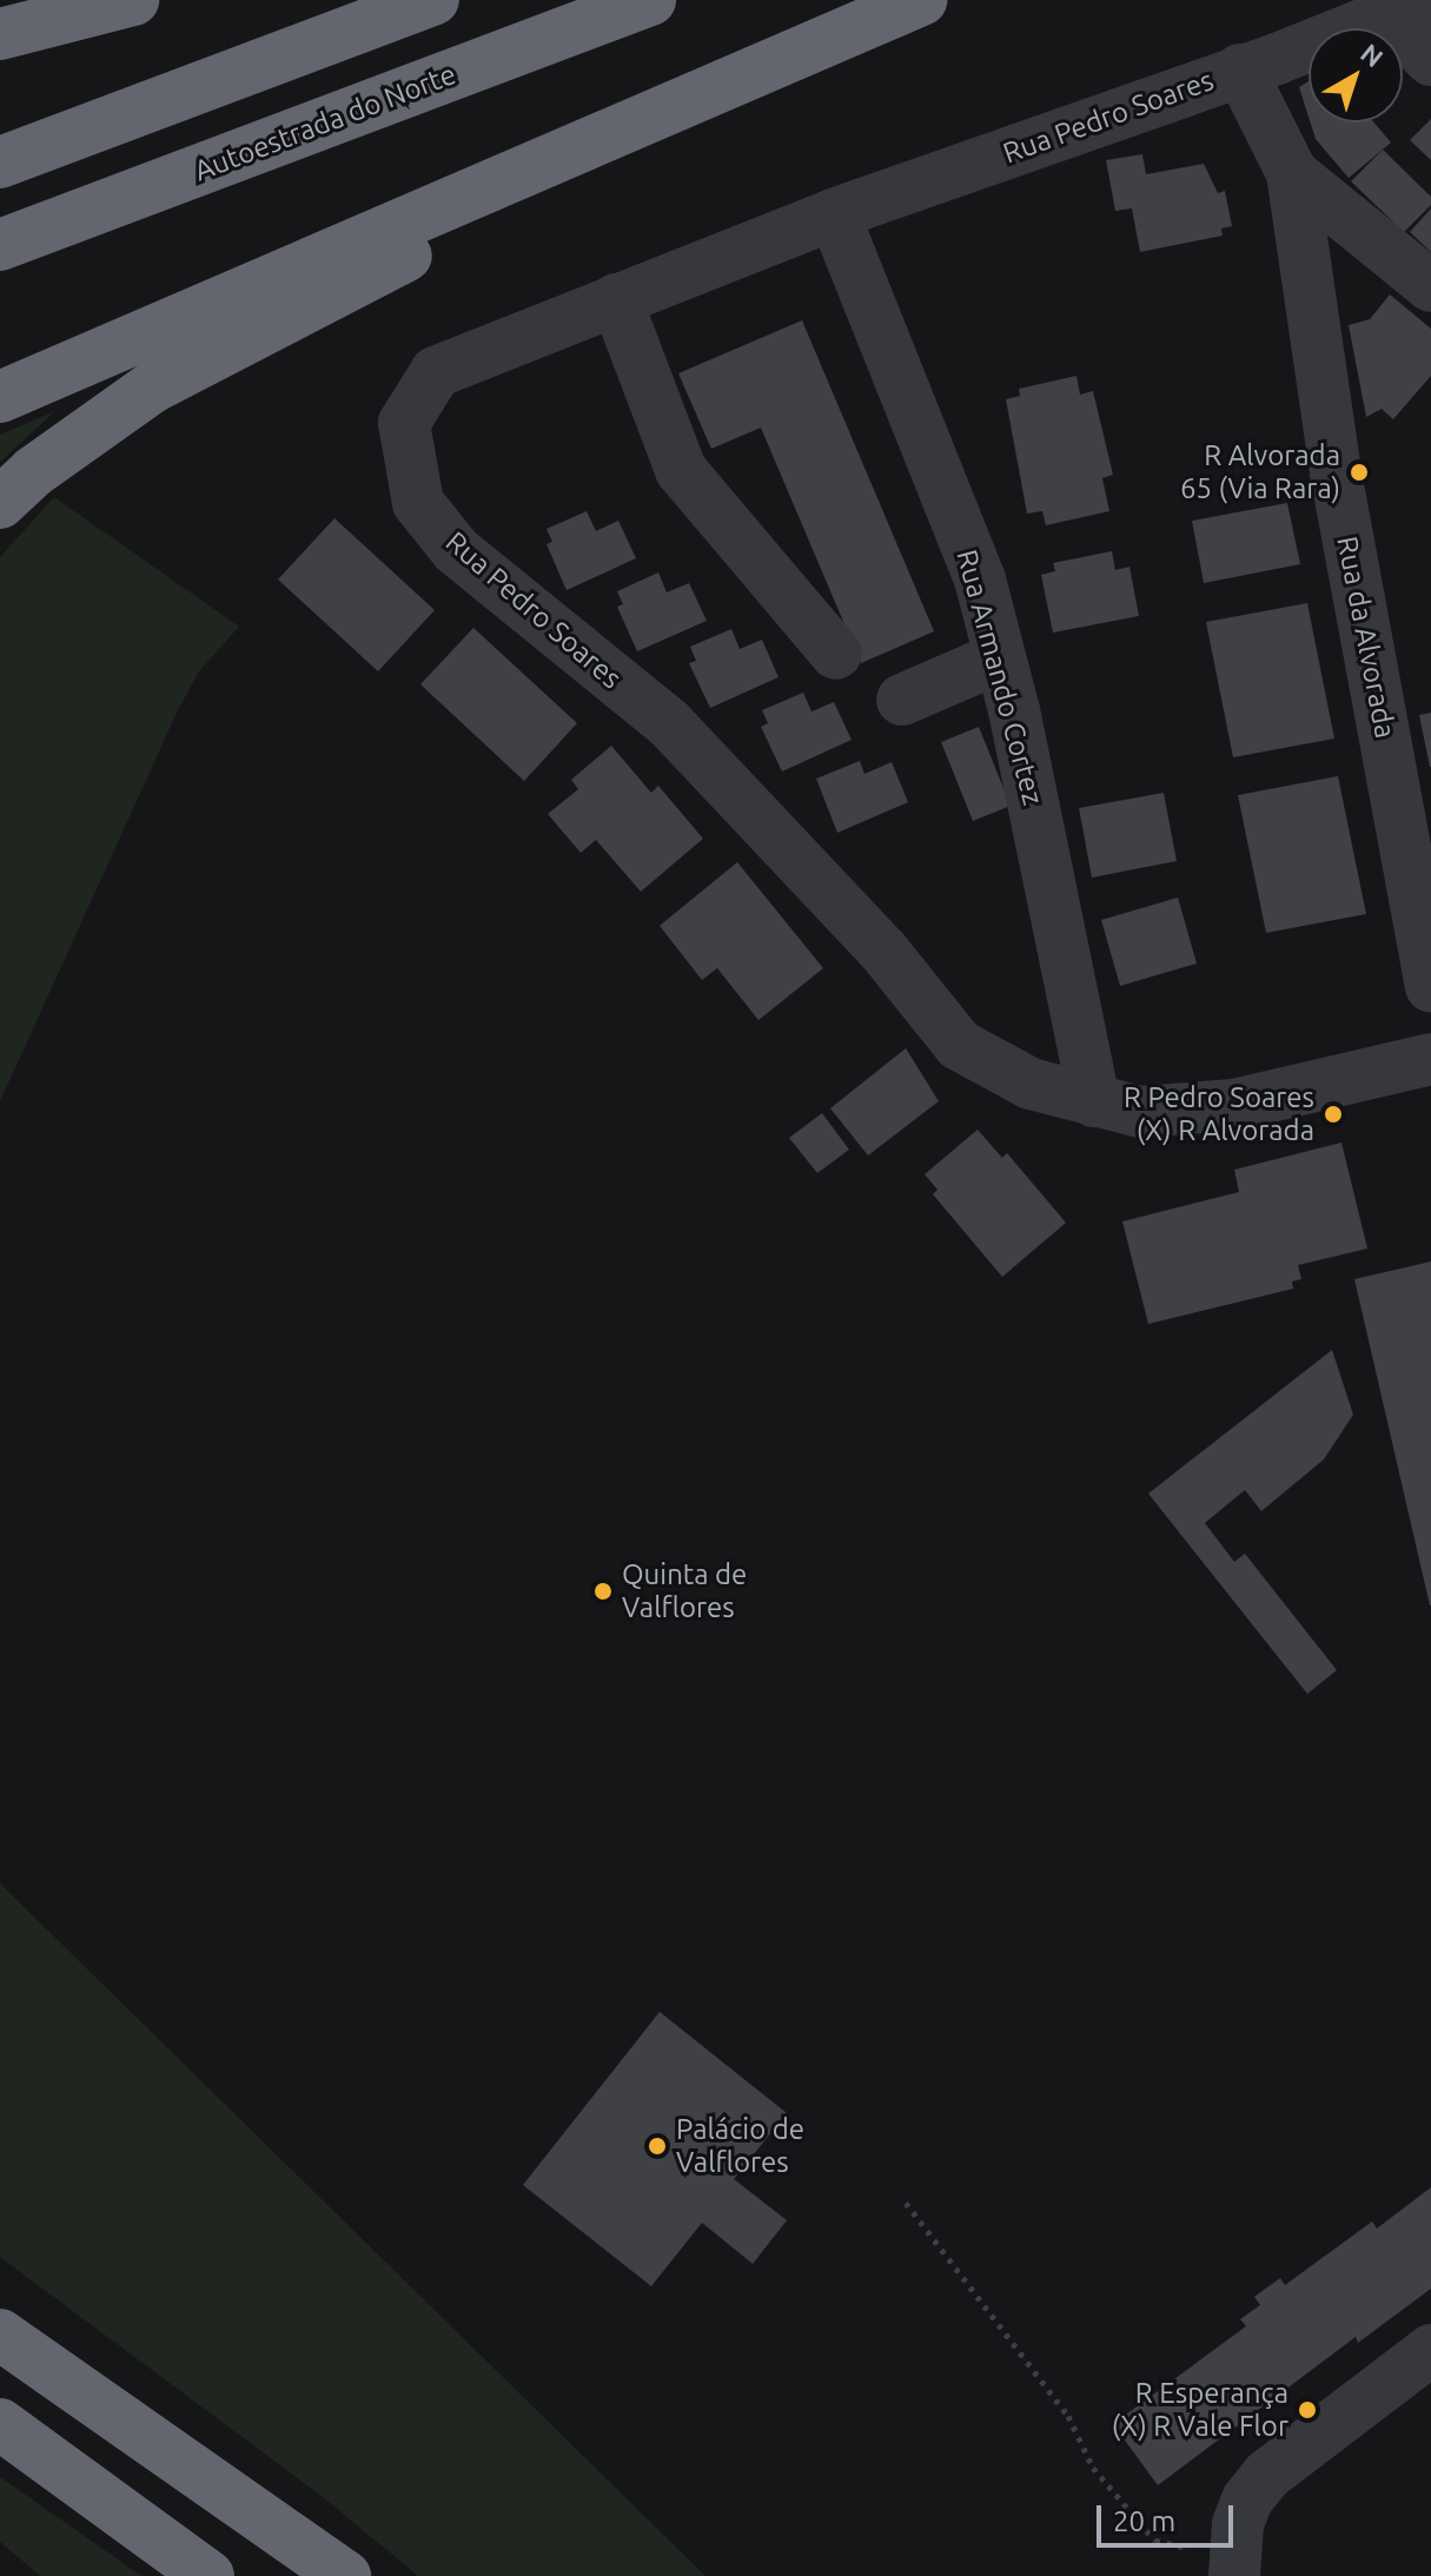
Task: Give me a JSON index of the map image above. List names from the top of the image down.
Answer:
{
  "streets": {
    "highway": ["Autoestrada do Norte"],
    "street": ["Rua Pedro Soares", "Rua da Alvorada", "Rua Armando Cortez"]
  },
  "crossings": [
    ["Rua Pedro Soares", "Rua Armando Cortez"]
  ],
  "places": [
    "R Alvorada 65 (Via Rara)",
    "R Pedro Soares (X) R Alvorada",
    "Quinta de Valflores",
    "Palácio de Valflores",
    "R Esperança (X) R Vale Flor"
  ],
  "scale_bar": "20 m",
  "north": "top right"
}
